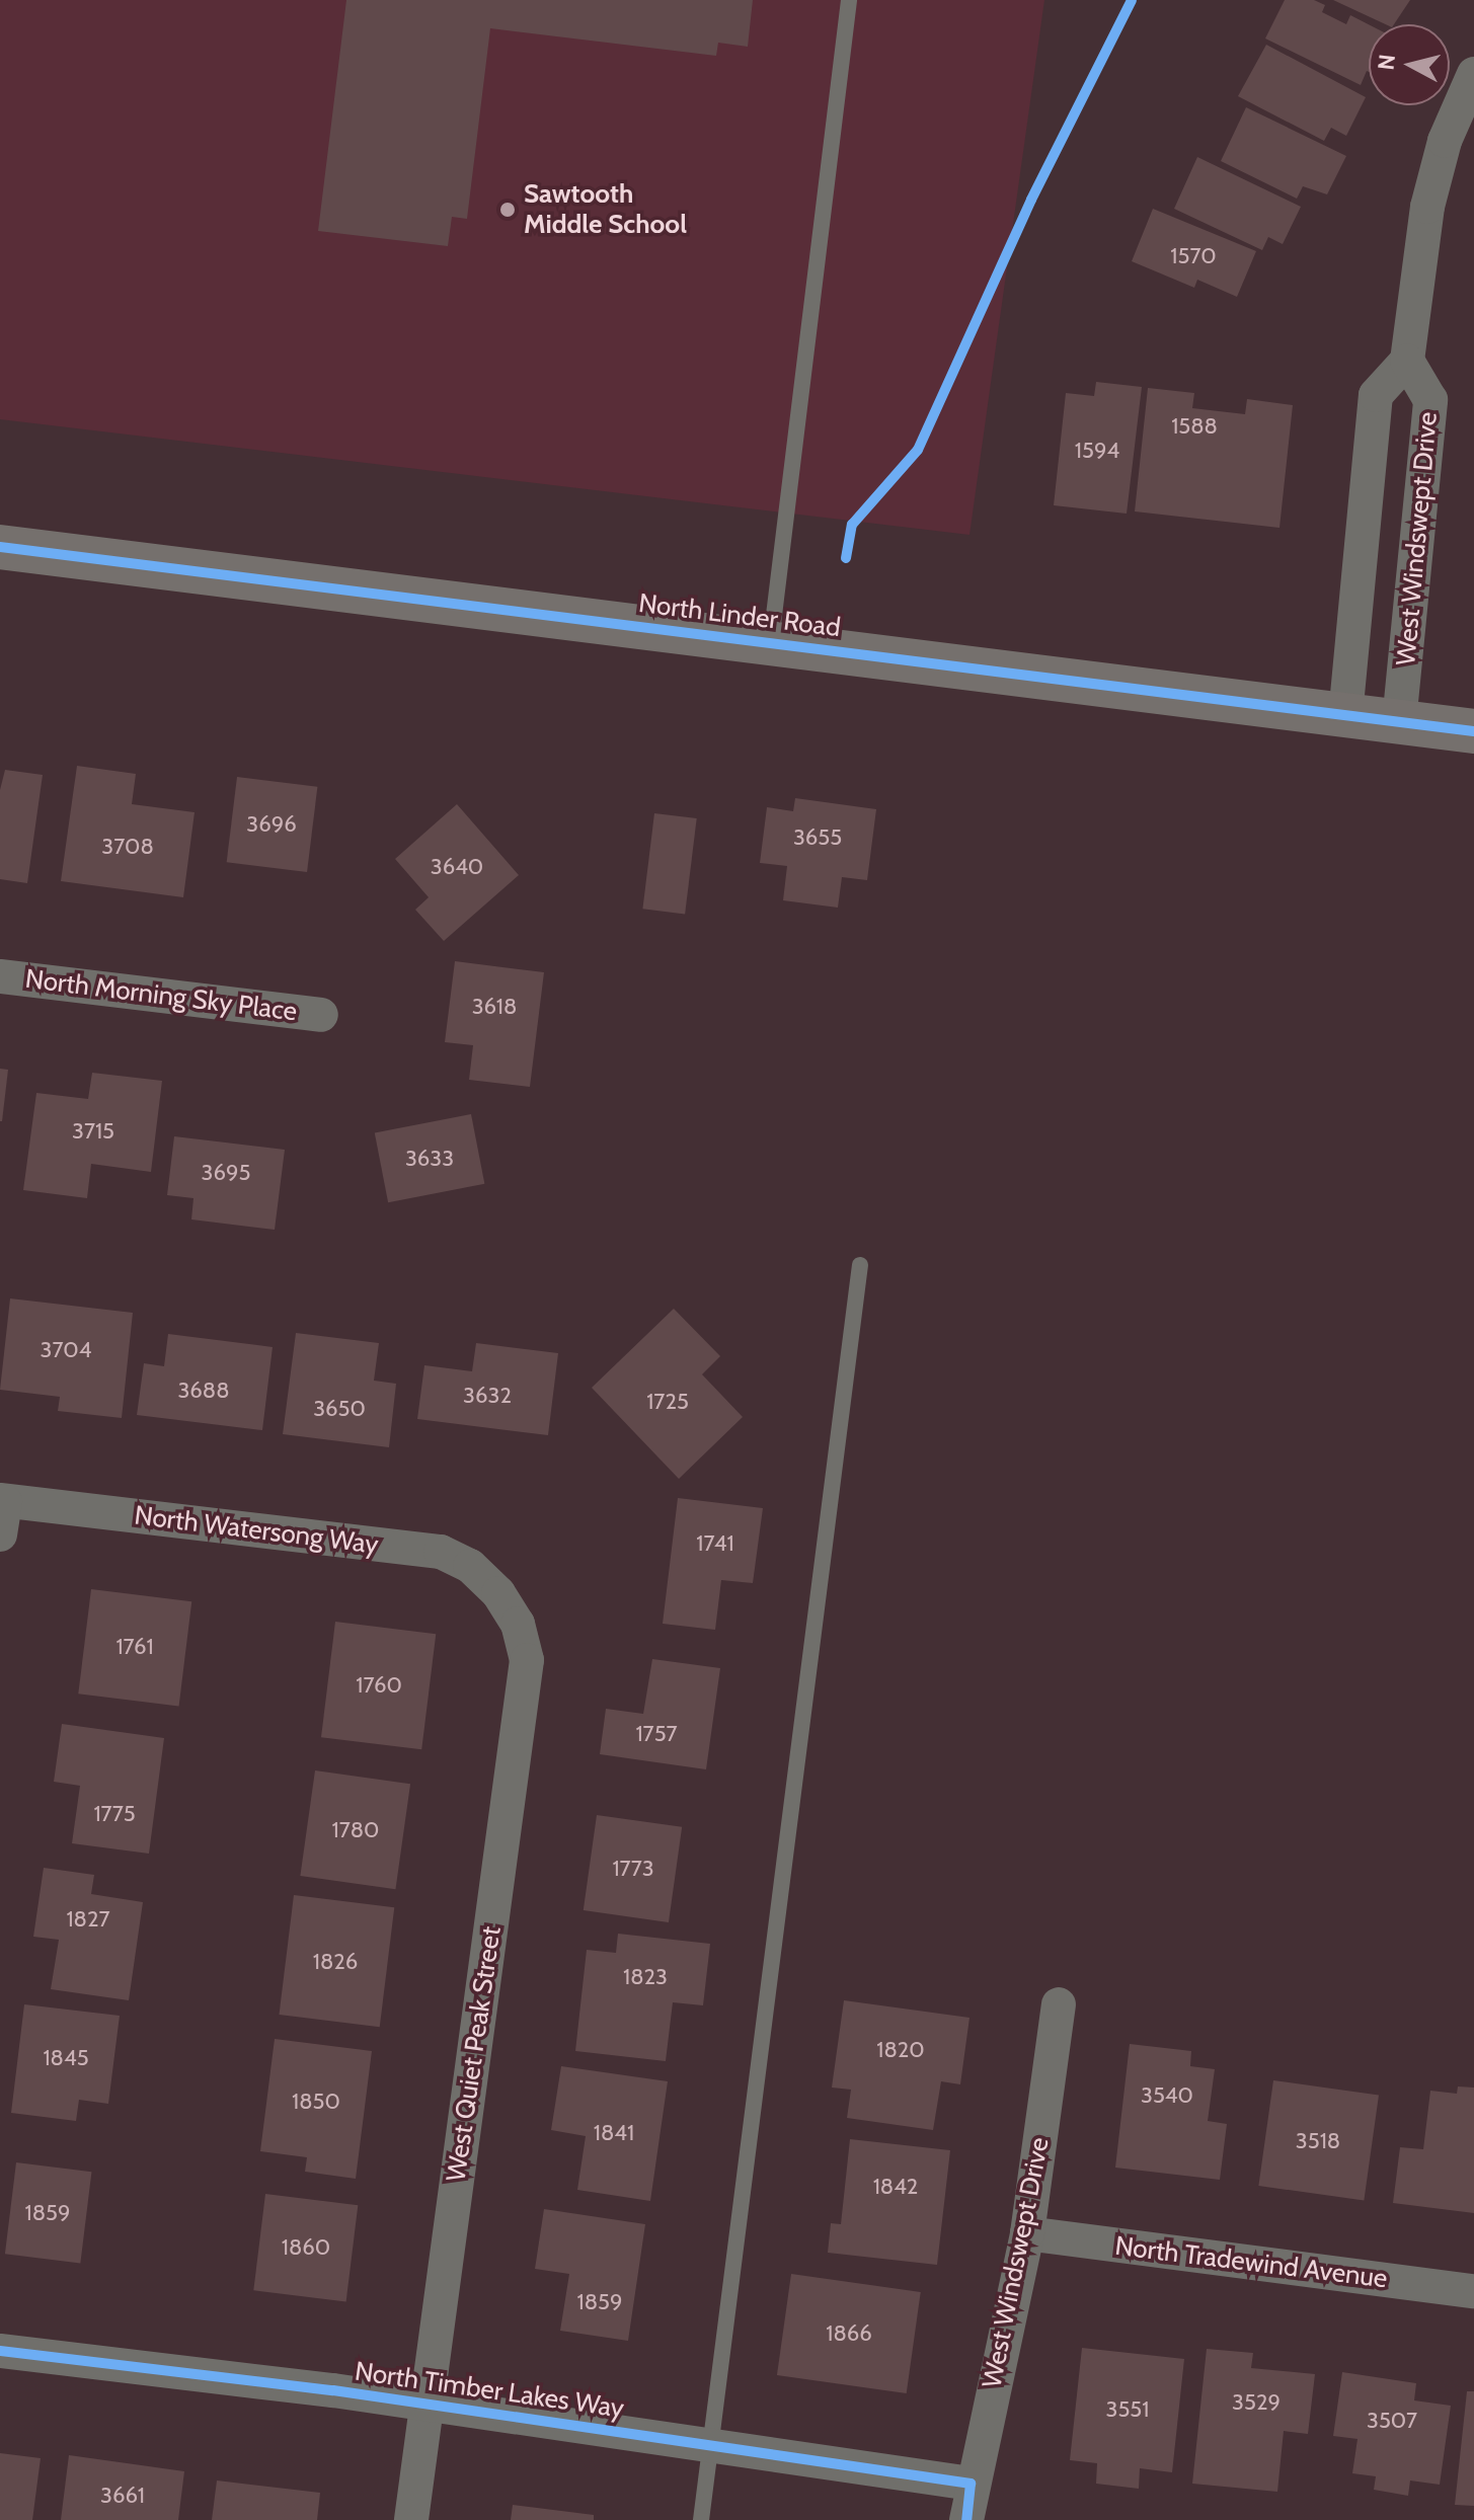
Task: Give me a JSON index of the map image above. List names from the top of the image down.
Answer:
{
  "streets": {
    "main road": ["North Linder Road"],
    "street": [
      "West Windswept Drive",
      "North Morning Sky Place",
      "North Watersong Way",
      "West Quiet Peak Street",
      "North Tradewind Avenue",
      "North Timber Lakes Way"
    ]
  },
  "crossings": [
    ["West Windswept Drive", "North Linder Road"],
    ["West Windswept Drive", "North Tradewind Avenue"],
    ["West Windswept Drive", "North Timber Lakes Way"],
    ["North Watersong Way", "West Quiet Peak Street"],
    ["West Quiet Peak Street", "North Timber Lakes Way"]
  ],
  "places": ["Sawtooth Middle School"],
  "house_numbers": [
    "1570",
    "1588",
    "1594",
    "3696",
    "3655",
    "3708",
    "3640",
    "3618",
    "3715",
    "3633",
    "3695",
    "3704",
    "3688",
    "3632",
    "1725",
    "3650",
    "1741",
    "1761",
    "1760",
    "1757",
    "1775",
    "1780",
    "1773",
    "1827",
    "1826",
    "1823",
    "1820",
    "1845",
    "3540",
    "1850",
    "1841",
    "3518",
    "1842",
    "1859",
    "1860",
    "1859",
    "1866",
    "3529",
    "3551",
    "3507",
    "3661"
  ],
  "north": "left"
}
